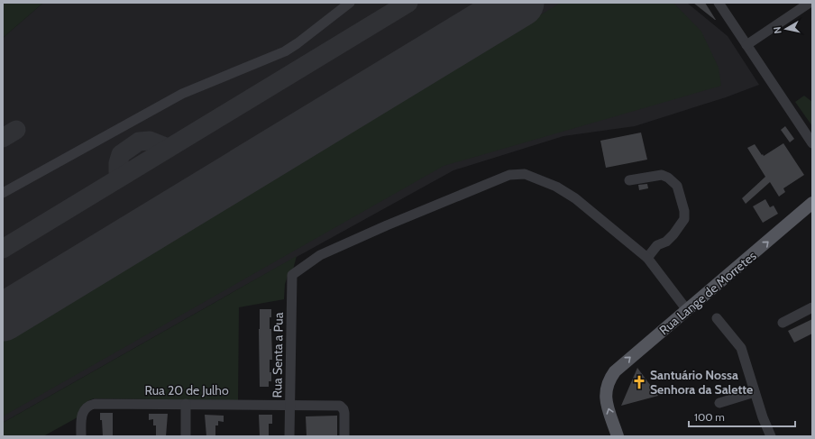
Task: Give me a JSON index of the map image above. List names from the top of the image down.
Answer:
{
  "streets": {
    "main road": ["Rua Lange de Morretes"],
    "street": ["Rua Senta a Pua", "Rua 20 de Julho"]
  },
  "crossings": [
    ["Rua Senta a Pua", "Rua 20 de Julho"]
  ],
  "one_way": ["Rua Lange de Morretes"],
  "places": {
    "church": ["Santuário Nossa Senhora da Salette"]
  },
  "scale_bar": "100 m",
  "north": "left"
}
